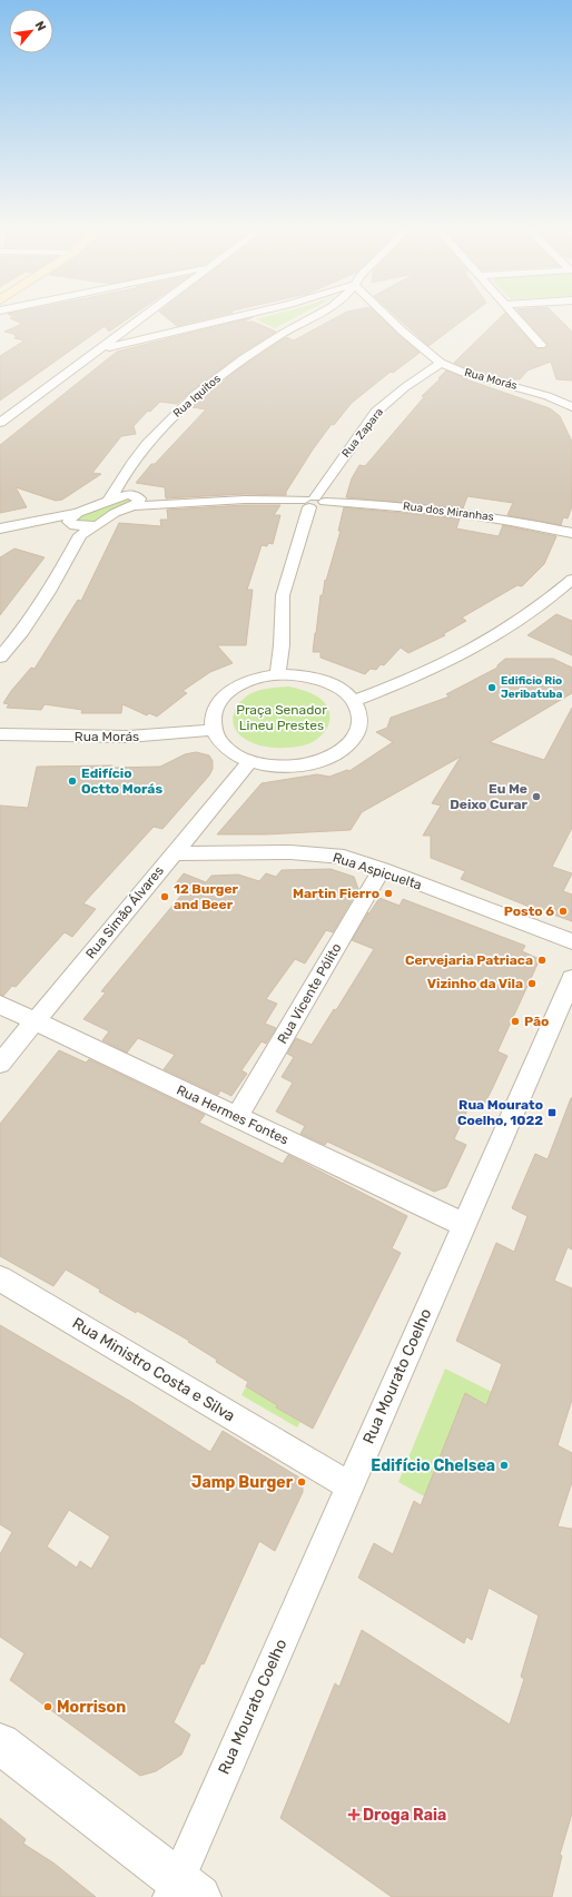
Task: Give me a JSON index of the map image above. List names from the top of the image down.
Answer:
{
  "streets": {
    "street": [
      "Rua Morás",
      "Rua Iquitos",
      "Rua Zapara",
      "Rua dos Miranhas",
      "Rua Aspicuelta",
      "Rua Simão Álvares",
      "Rua Vicente Pólito",
      "Rua Hermes Fontes",
      "Rua Ministro Costa e Silva",
      "Rua Mourato Coelho"
    ]
  },
  "crossings": [
    ["Rua Morás", "Rua Zapara"],
    ["Rua Morás", "Rua Simão Álvares"],
    ["Rua Zapara", "Rua dos Miranhas"],
    ["Rua Zapara", "Rua Simão Álvares"],
    ["Rua Aspicuelta", "Rua Simão Álvares"],
    ["Rua Aspicuelta", "Rua Vicente Pólito"],
    ["Rua Simão Álvares", "Rua Hermes Fontes"],
    ["Rua Vicente Pólito", "Rua Hermes Fontes"],
    ["Rua Hermes Fontes", "Rua Mourato Coelho"],
    ["Rua Ministro Costa e Silva", "Rua Mourato Coelho"]
  ],
  "parks": ["Praça Senador Lineu Prestes"],
  "places": {
    "other": [
      "Edificio Rio Jeribatuba",
      "Edifício Octto Morás",
      "Eu Me Deixo Curar",
      "Martin Fierro",
      "12 Burger and Beer",
      "Posto 6",
      "Cervejaria Patriaca",
      "Vizinho da Vila",
      "Pão",
      "Edifício Chelsea",
      "Jamp Burger",
      "Morrison"
    ],
    "transit": ["Rua Mourato Coelho, 1022"],
    "health": ["Droga Raia"]
  },
  "north": "top right"
}
